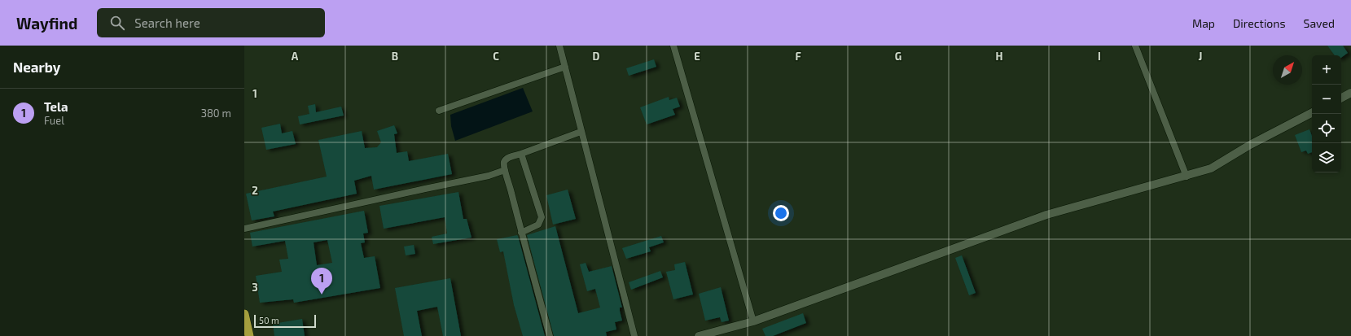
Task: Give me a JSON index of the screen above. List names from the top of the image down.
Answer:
{
  "scale_bar": "50 m",
  "north": "top right",
  "page": {
    "header": "Wayfind",
    "search": "Search here",
    "nav": ["Map", "Directions", "Saved"],
    "heading": "Nearby",
    "map_buttons": ["+", "−"],
    "list": [
      {
        "mark": "1",
        "name": "Tela",
        "note": "Fuel",
        "value": "380 m"
      }
    ],
    "pins": "1",
    "scale": "50 m"
  },
  "grid": {
    "columns": [
      "A",
      "B",
      "C",
      "D",
      "E",
      "F",
      "G",
      "H",
      "I",
      "J"
    ],
    "rows": ["1", "2", "3"]
  }
}
